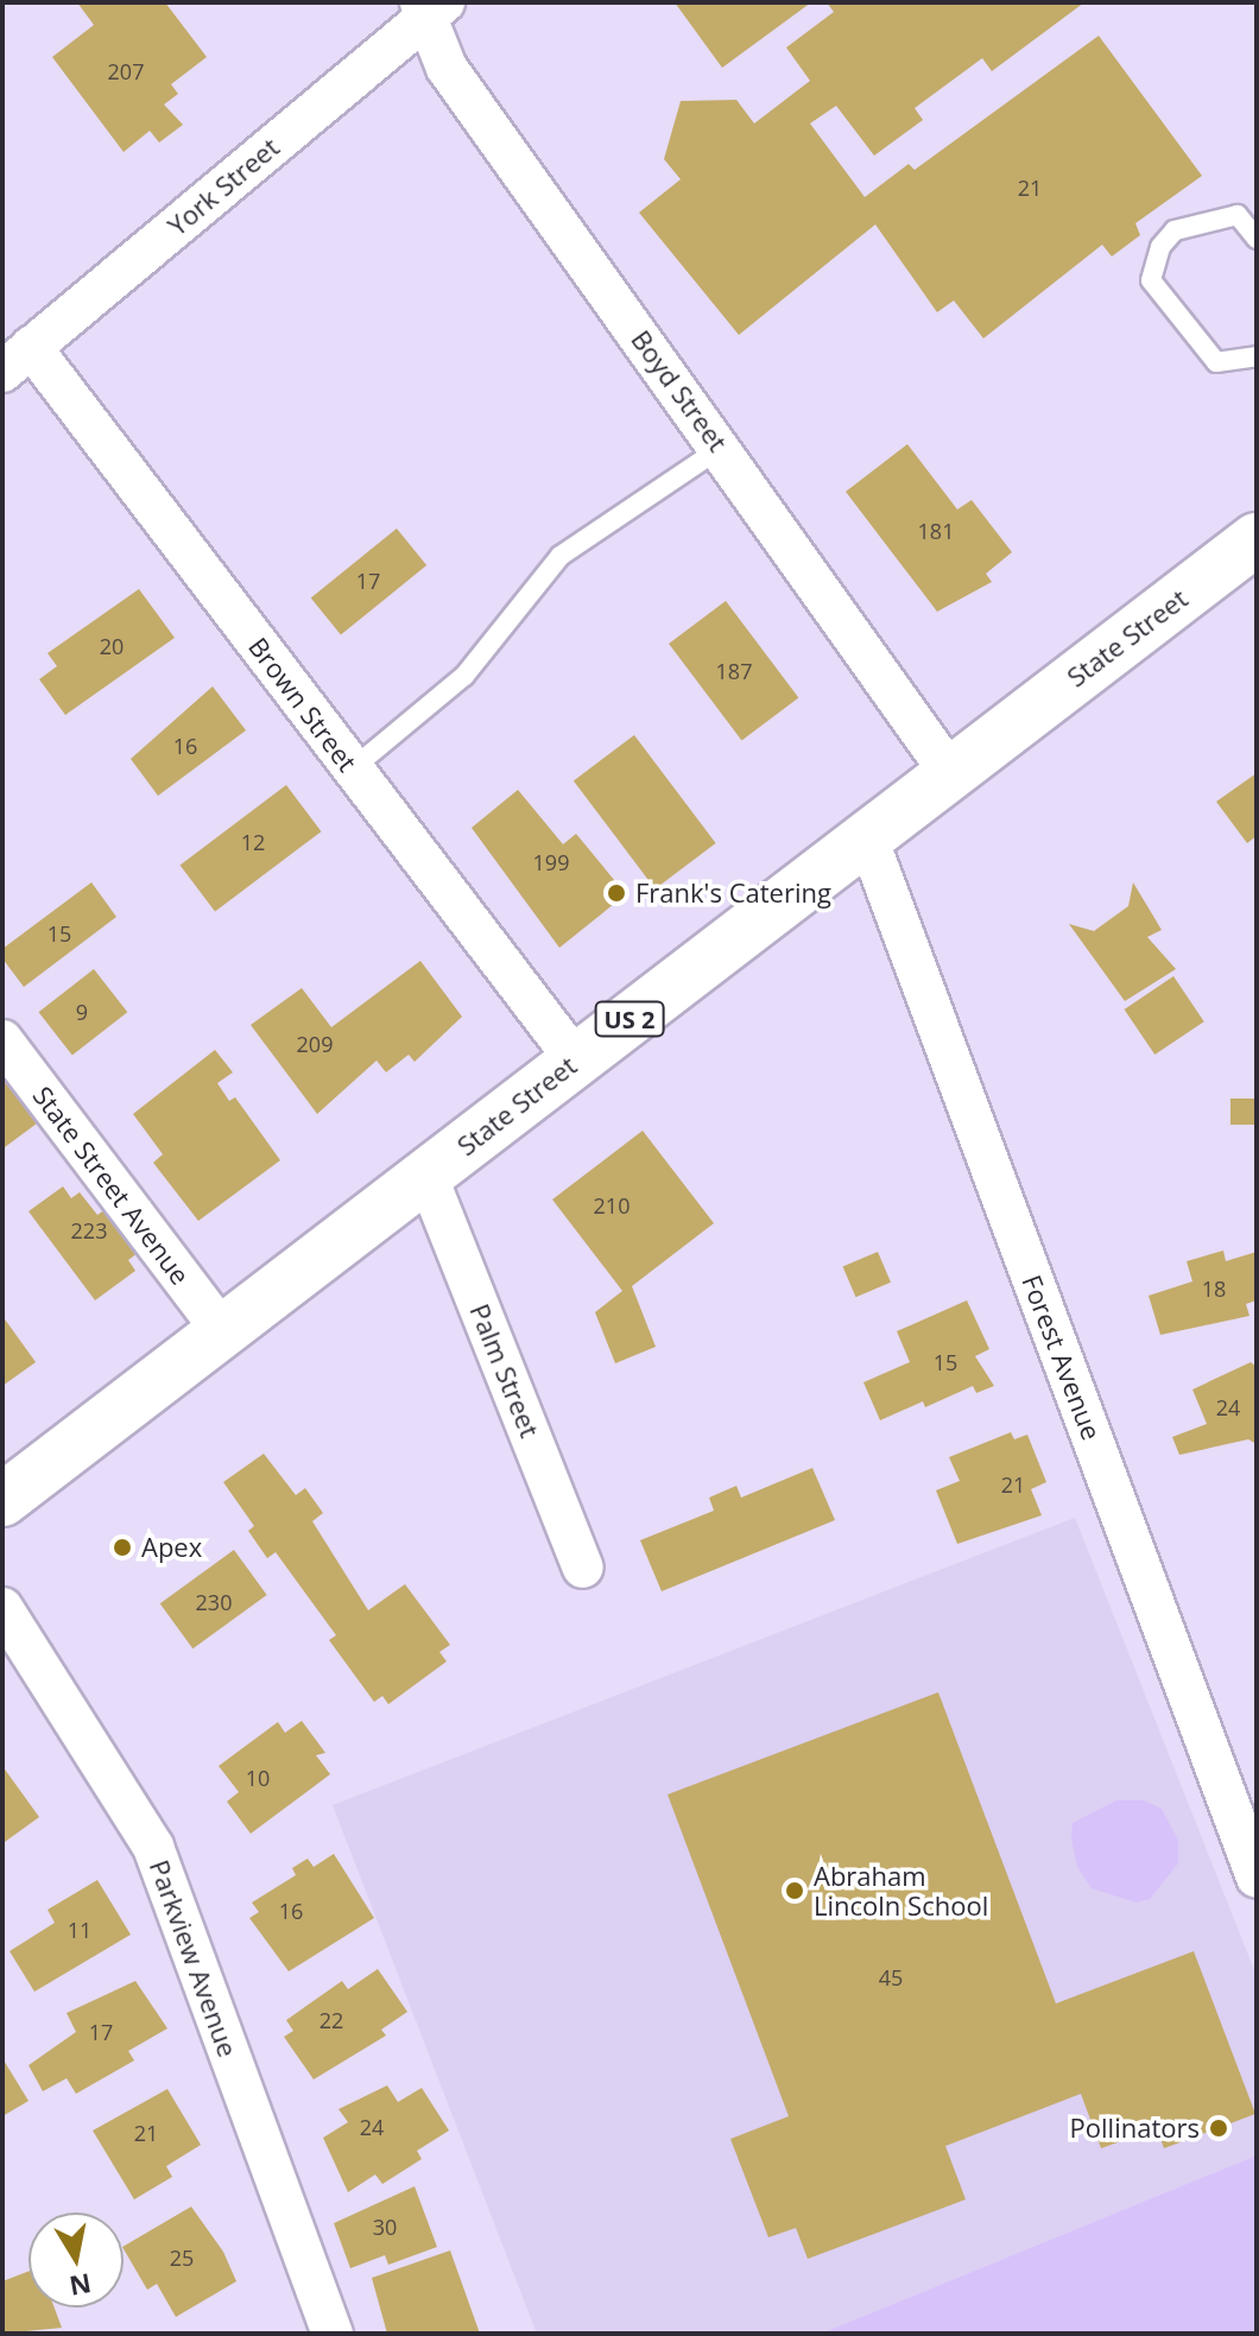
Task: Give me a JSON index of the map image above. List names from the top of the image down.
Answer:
{
  "streets": {
    "main road": ["State Street", "US 2"],
    "street": [
      "York Street",
      "Boyd Street",
      "Brown Street",
      "State Street Avenue",
      "Forest Avenue",
      "Palm Street",
      "Parkview Avenue"
    ]
  },
  "crossings": [
    ["York Street", "Boyd Street"],
    ["York Street", "Brown Street"],
    ["Boyd Street", "State Street"],
    ["State Street", "Brown Street"],
    ["State Street", "State Street Avenue"],
    ["State Street", "Forest Avenue"],
    ["State Street", "Palm Street"]
  ],
  "places": [
    "Frank's Catering",
    "Apex",
    "Abraham Lincoln School",
    "Pollinators"
  ],
  "house_numbers": [
    "207",
    "21",
    "181",
    "17",
    "20",
    "187",
    "16",
    "12",
    "199",
    "15",
    "9",
    "209",
    "210",
    "223",
    "18",
    "15",
    "24",
    "21",
    "230",
    "10",
    "16",
    "11",
    "45",
    "22",
    "17",
    "24",
    "21",
    "30",
    "25"
  ],
  "north": "bottom"
}
